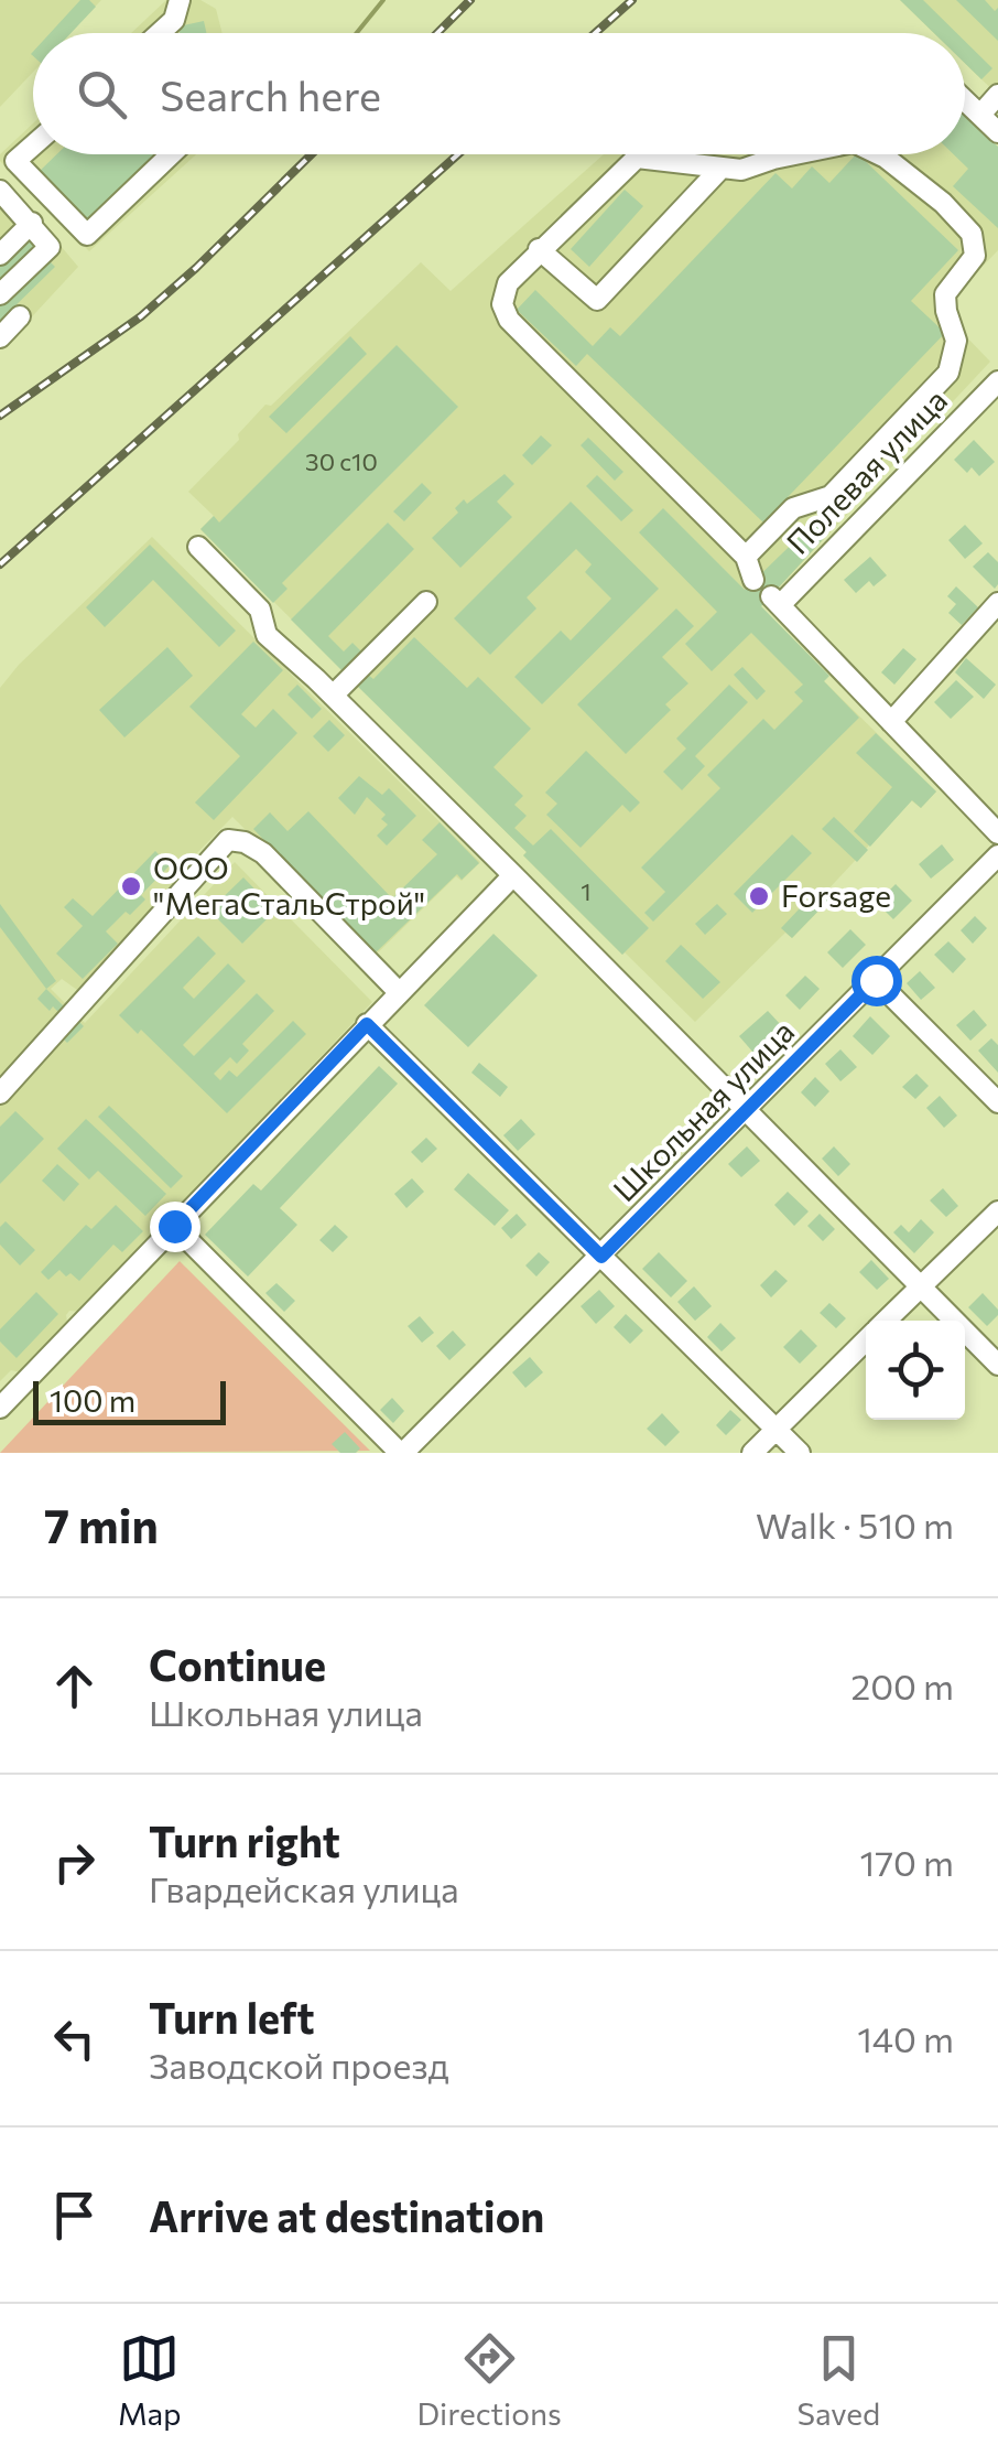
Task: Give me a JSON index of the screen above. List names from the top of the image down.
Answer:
{
  "streets": {
    "street": ["Полевая улица", "Школьная улица"]
  },
  "places": ["ООО \"МегаСтальСтрой\"", "Forsage"],
  "house_numbers": ["30 с10", "1"],
  "scale_bar": "100 m",
  "page": {
    "search": "Search here",
    "scale": "100 m",
    "heading": ["7 min", "Walk · 510 m"],
    "list": [
      ["Continue", "Школьная улица", "200 m"],
      ["Turn right", "Гвардейская улица", "170 m"],
      ["Turn left", "Заводской проезд", "140 m"],
      "Arrive at destination"
    ],
    "nav": ["Map", "Directions", "Saved"]
  }
}
